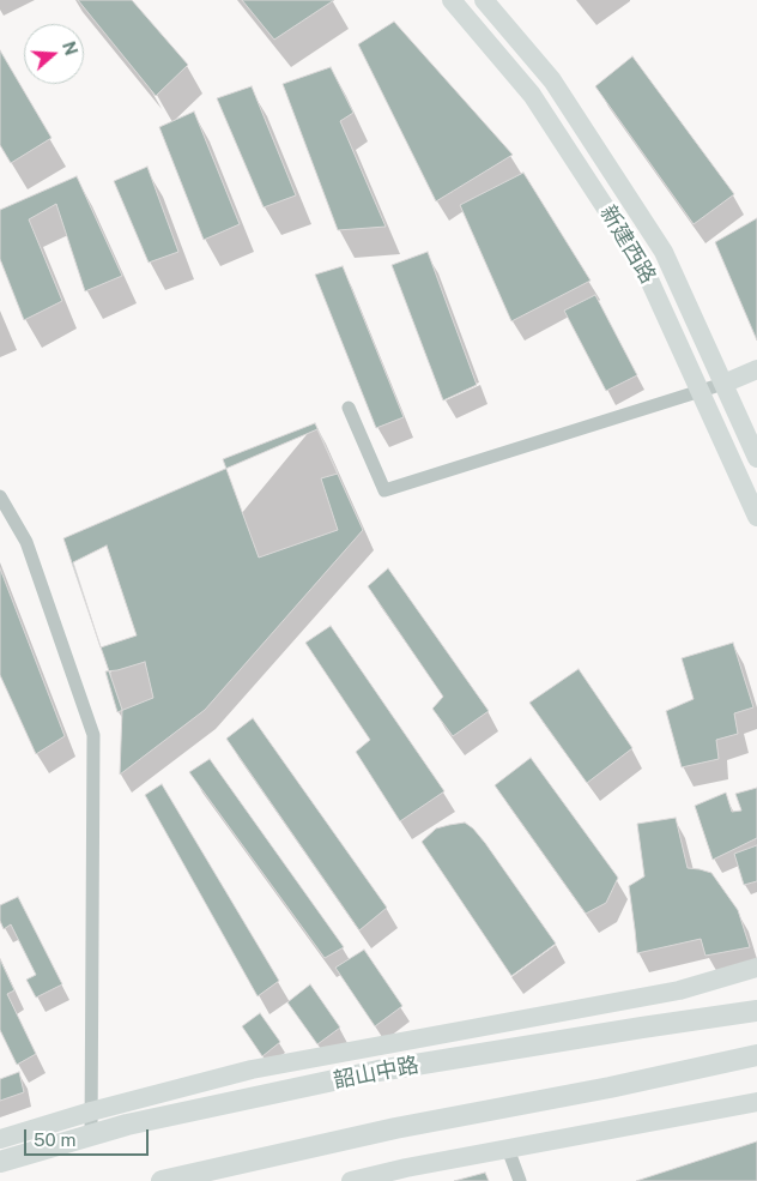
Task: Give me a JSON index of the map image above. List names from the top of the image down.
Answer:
{
  "streets": {
    "main road": ["韶山中路"],
    "street": ["新建西路"]
  },
  "scale_bar": "50 m",
  "north": "right"
}
